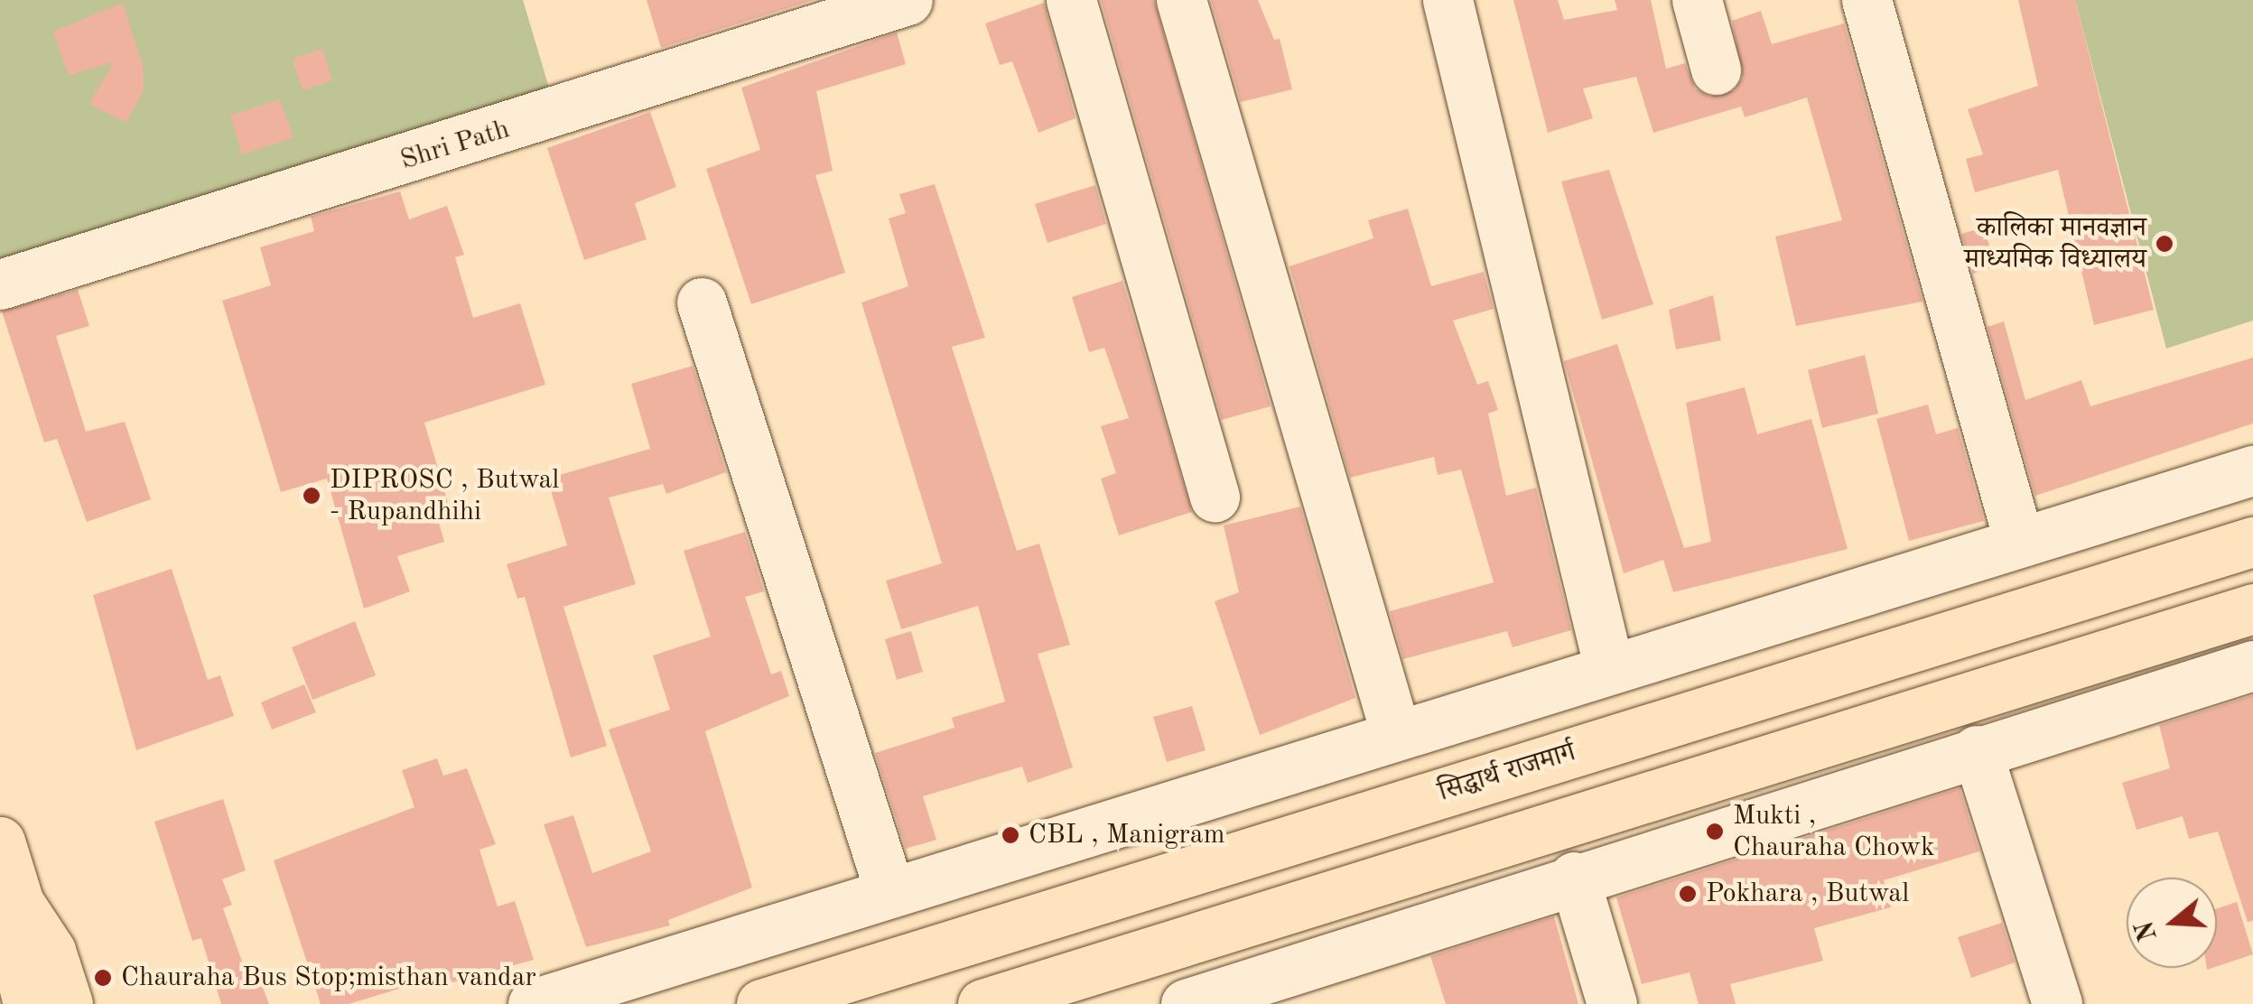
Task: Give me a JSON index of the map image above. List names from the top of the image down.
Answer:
{
  "streets": {
    "highway": ["सिद्धार्थ राजमार्ग"],
    "street": ["Shri Path"]
  },
  "places": [
    "कालिका मानवज्ञान माध्यमिक विध्यालय",
    "DIPROSC , Butwal - Rupandhihi",
    "Mukti , Chauraha Chowk",
    "CBL , Manigram",
    "Pokhara , Butwal",
    "Chauraha Bus Stop;misthan vandar"
  ],
  "north": "left"
}
